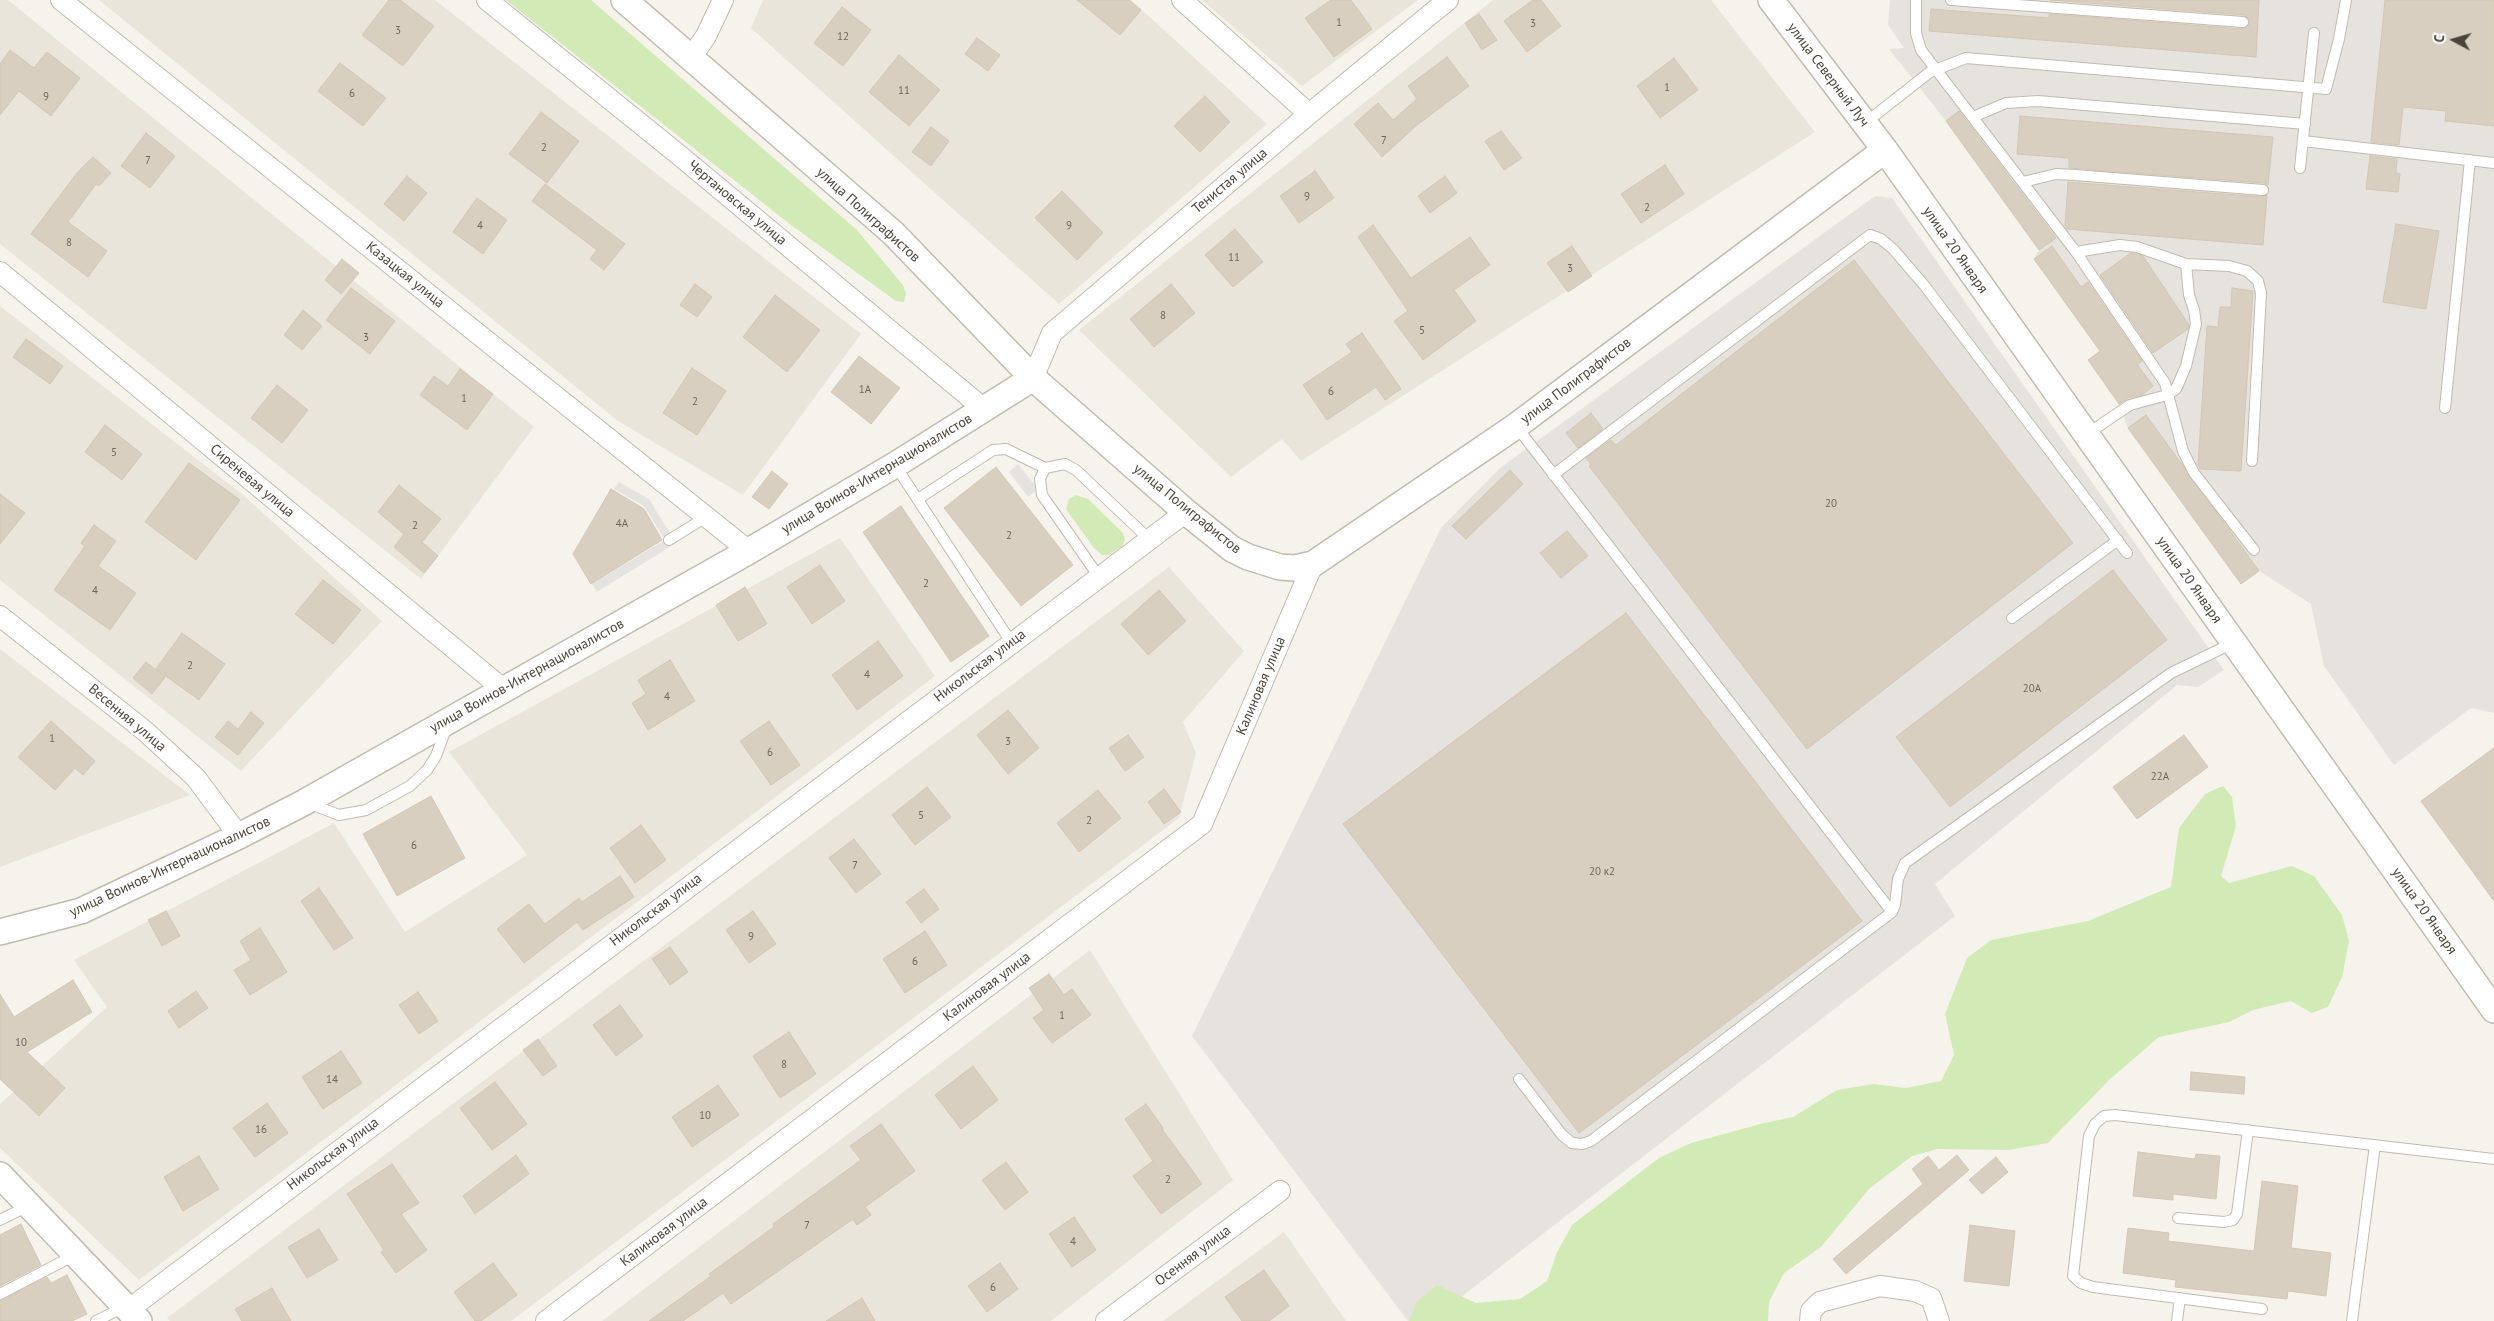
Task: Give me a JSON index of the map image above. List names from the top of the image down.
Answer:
{
  "streets": {
    "street": [
      "улица Северный Луч",
      "Тенистая улица",
      "Чертановская улица",
      "улица Полиграфистов",
      "улица 20 Января",
      "Казацкая улица",
      "улица Воинов-Интернационалистов",
      "Сиреневая улица",
      "Никольская улица",
      "Калиновая улица",
      "Весенняя улица",
      "Осенняя улица"
    ]
  },
  "crossings": [
    ["улица Северный Луч", "улица Полиграфистов"],
    ["улица Северный Луч", "улица 20 Января"],
    ["Тенистая улица", "улица Полиграфистов"],
    ["Тенистая улица", "улица Воинов-Интернационалистов"],
    ["Чертановская улица", "улица Воинов-Интернационалистов"],
    ["улица Полиграфистов", "улица 20 Января"],
    ["улица Полиграфистов", "улица Воинов-Интернационалистов"],
    ["улица Полиграфистов", "Никольская улица"],
    ["улица Полиграфистов", "Калиновая улица"],
    ["Казацкая улица", "улица Воинов-Интернационалистов"],
    ["улица Воинов-Интернационалистов", "Сиреневая улица"],
    ["улица Воинов-Интернационалистов", "Весенняя улица"]
  ],
  "house_numbers": [
    "1",
    "3",
    "3",
    "12",
    "1",
    "11",
    "6",
    "9",
    "7",
    "2",
    "7",
    "9",
    "2",
    "4",
    "9",
    "8",
    "11",
    "3",
    "8",
    "5",
    "3",
    "1А",
    "6",
    "1",
    "2",
    "5",
    "20",
    "4А",
    "2",
    "2",
    "2",
    "4",
    "2",
    "4",
    "20А",
    "4",
    "1",
    "3",
    "6",
    "22А",
    "5",
    "2",
    "6",
    "7",
    "20 к2",
    "9",
    "6",
    "1",
    "10",
    "8",
    "14",
    "10",
    "16",
    "2",
    "7",
    "4",
    "6"
  ],
  "north": "left"
}
